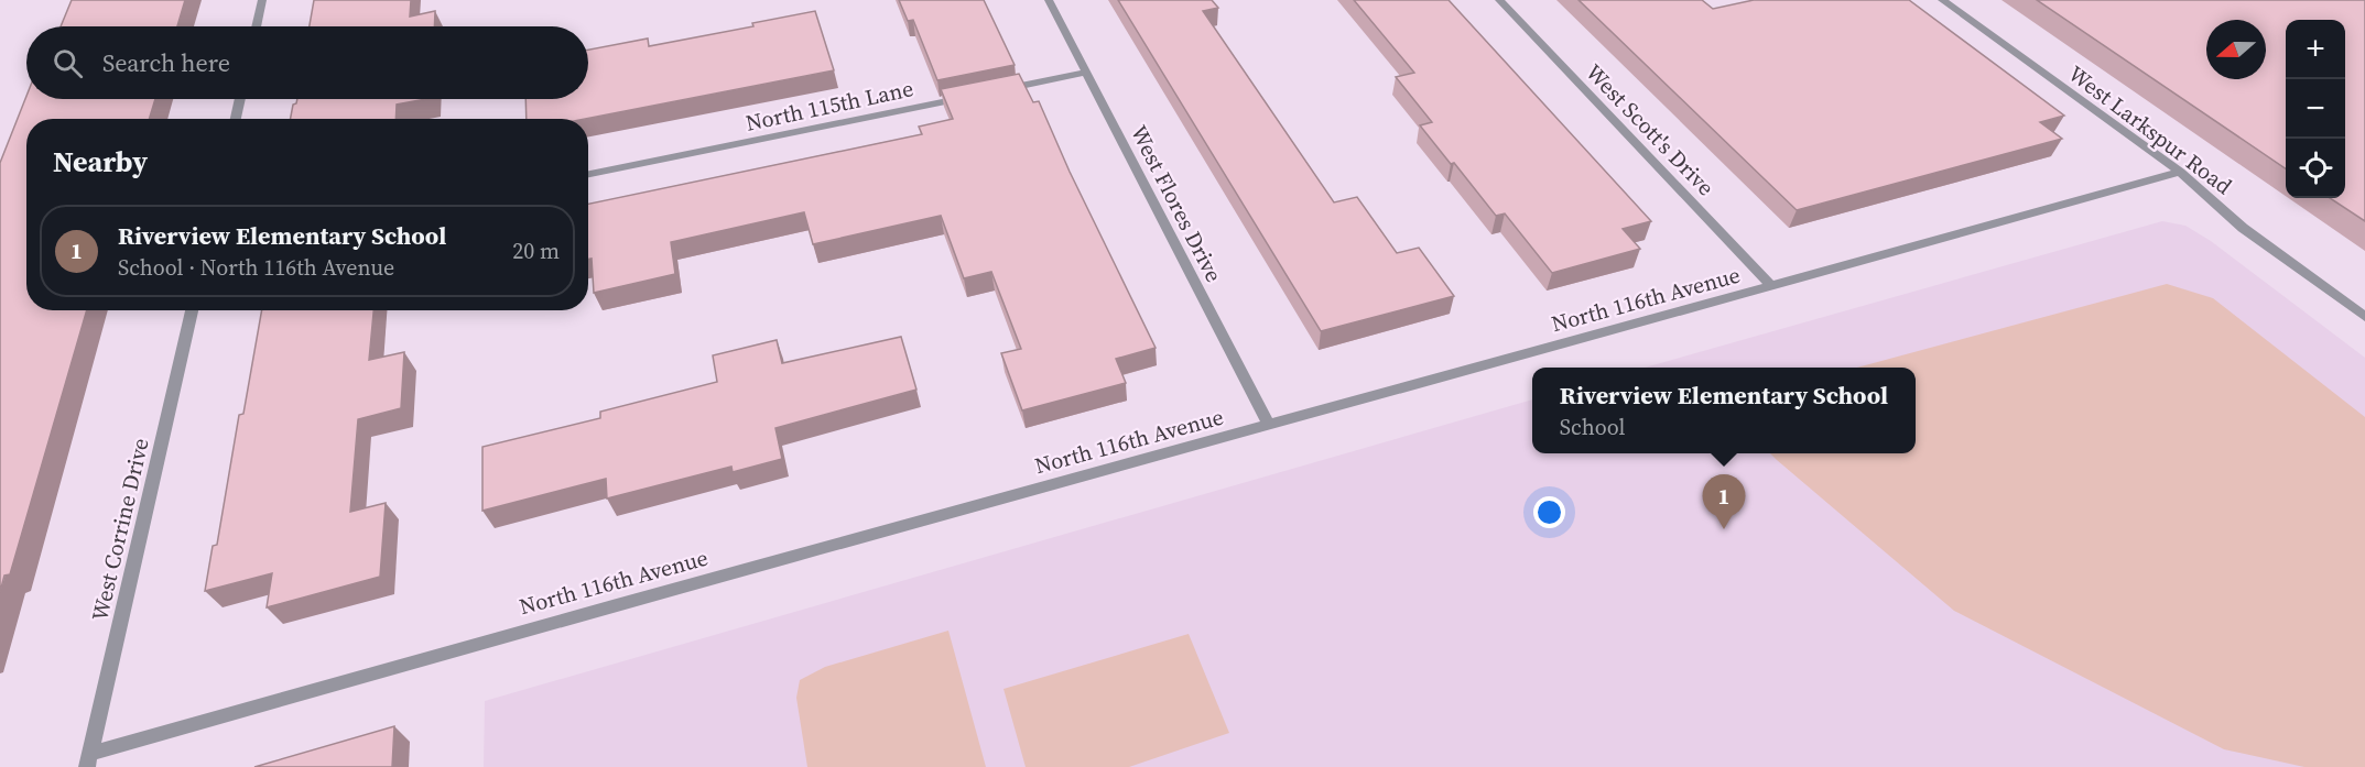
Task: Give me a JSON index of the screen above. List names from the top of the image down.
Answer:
{
  "streets": {
    "street": [
      "North 115th Lane",
      "West Scott's Drive",
      "West Larkspur Road",
      "West Flores Drive",
      "North 116th Avenue",
      "West Corrine Drive"
    ]
  },
  "crossings": [
    ["West Scott's Drive", "North 116th Avenue"],
    ["West Larkspur Road", "North 116th Avenue"],
    ["West Flores Drive", "North 116th Avenue"],
    ["North 116th Avenue", "West Corrine Drive"]
  ],
  "north": "left",
  "page": {
    "map_buttons": ["+", "−"],
    "search": "Search here",
    "heading": "Nearby",
    "list": [
      {
        "mark": "1",
        "name": "Riverview Elementary School",
        "note": "School · North 116th Avenue",
        "value": "20 m"
      }
    ],
    "popup": ["Riverview Elementary School", "School"],
    "pins": "1"
  }
}
